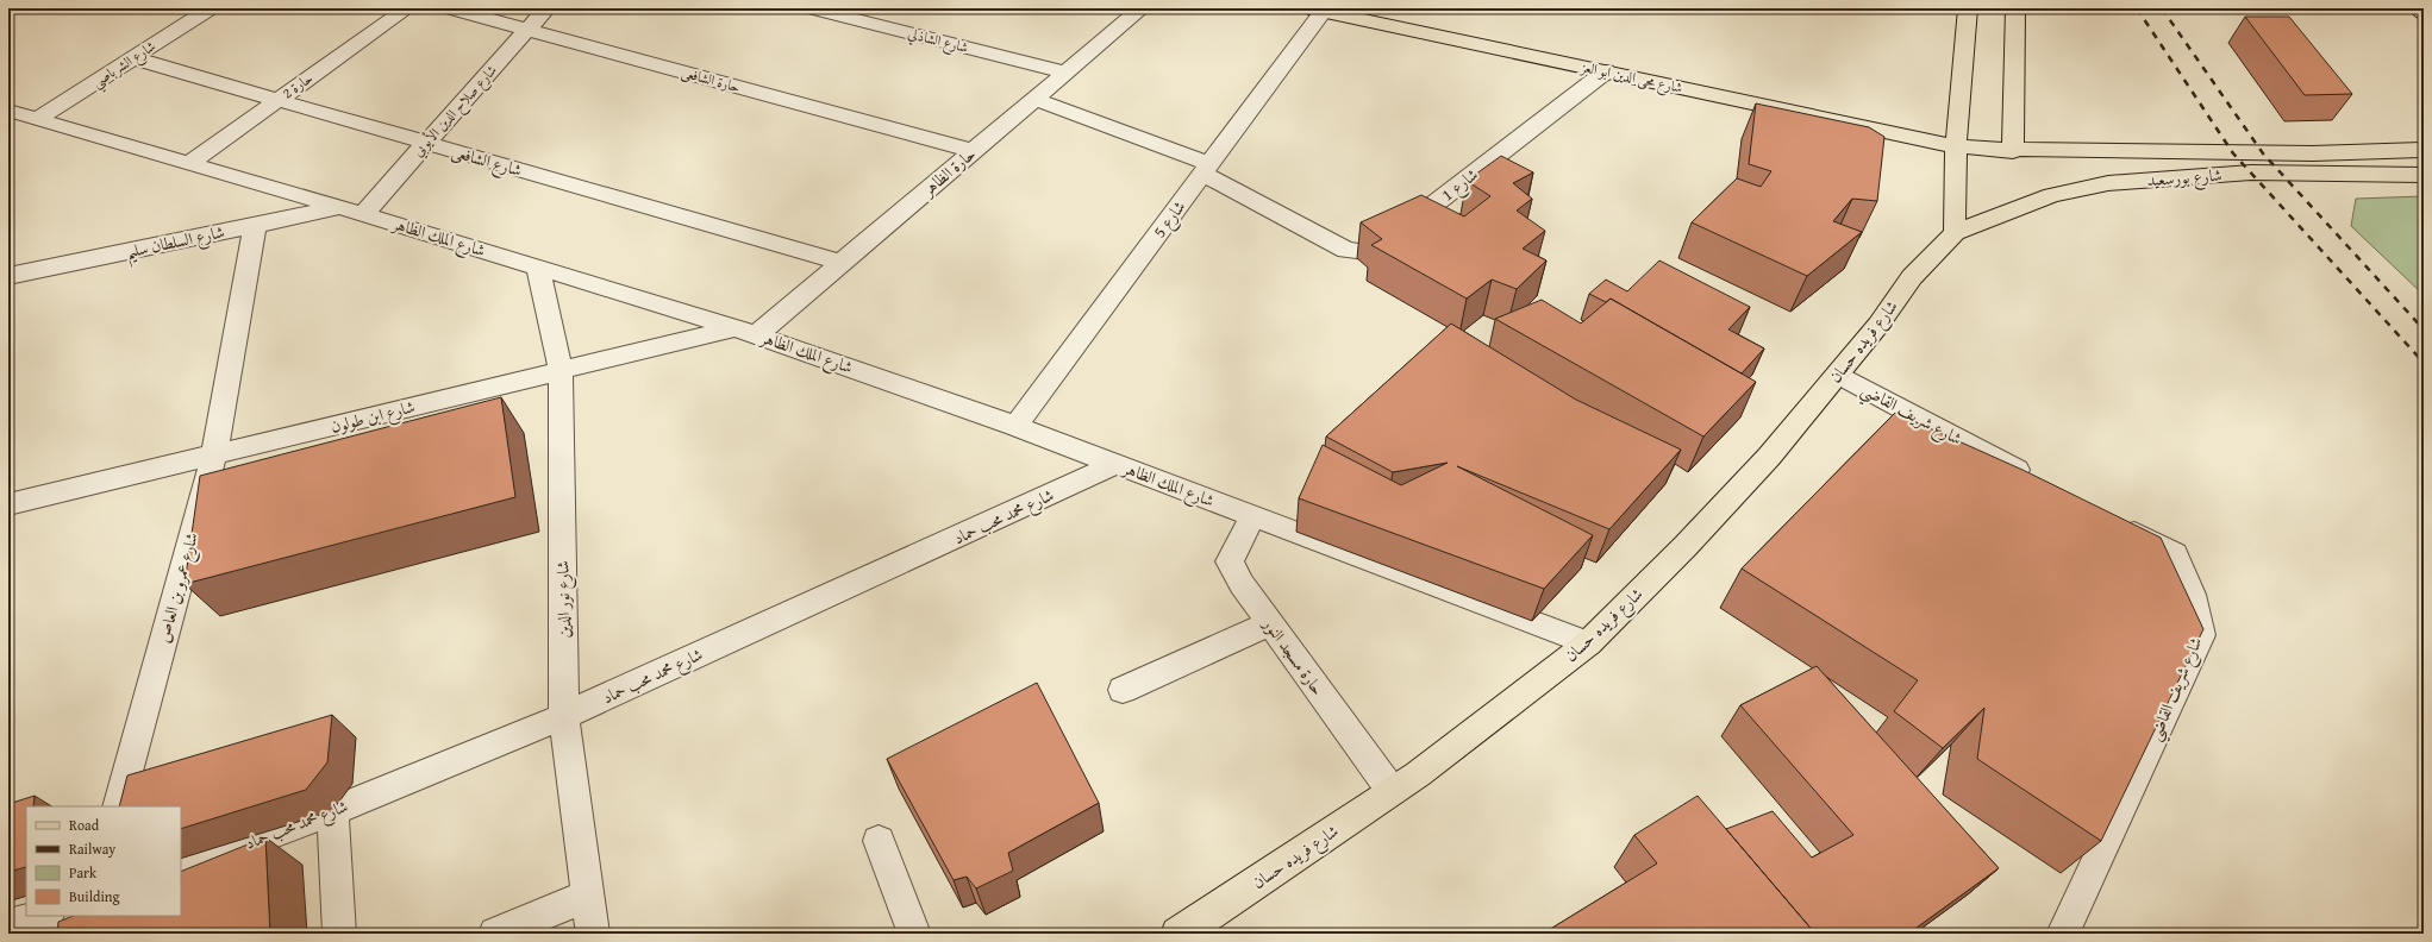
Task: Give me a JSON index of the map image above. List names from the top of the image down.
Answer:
{
  "streets": {
    "main road": ["شارع محى الدين ابو العز", "شارع بورسعيد", "شارع فريده حسان"],
    "street": [
      "شارع الشاذلي",
      "شارع الشرباصي",
      "حارة الشافعى",
      "حارة 2",
      "شارع صلاح الدين الأيوبي",
      "شارع الشافعى",
      "حارة الظاهر",
      "شارع 1",
      "شارع 5",
      "شارع الملك الظاهر",
      "شارع السلطان سليم",
      "شارع شريف القاضي",
      "شارع ابن طولون",
      "شارع محمد محب حماد",
      "شارع عمرو بن العاص",
      "شارع نور الدين",
      "حارة مسجد النور"
    ]
  },
  "crossings": [
    ["شارع الشاذلي", "حارة الظاهر"],
    ["شارع الشرباصي", "شارع الشافعى"],
    ["شارع الشرباصي", "شارع الملك الظاهر"],
    ["شارع محى الدين ابو العز", "شارع بورسعيد"],
    ["شارع محى الدين ابو العز", "شارع 1"],
    ["شارع محى الدين ابو العز", "شارع 5"],
    ["حارة الشافعى", "شارع صلاح الدين الأيوبي"],
    ["حارة الشافعى", "حارة الظاهر"],
    ["حارة 2", "شارع الشافعى"],
    ["حارة 2", "شارع الملك الظاهر"],
    ["شارع صلاح الدين الأيوبي", "شارع الشافعى"],
    ["شارع صلاح الدين الأيوبي", "شارع الملك الظاهر"],
    ["شارع صلاح الدين الأيوبي", "شارع السلطان سليم"],
    ["شارع الشافعى", "حارة الظاهر"],
    ["حارة الظاهر", "شارع 1"],
    ["حارة الظاهر", "شارع الملك الظاهر"],
    ["حارة الظاهر", "شارع ابن طولون"],
    ["شارع بورسعيد", "شارع فريده حسان"],
    ["شارع 1", "شارع 5"],
    ["شارع 5", "شارع الملك الظاهر"],
    ["شارع الملك الظاهر", "شارع السلطان سليم"],
    ["شارع الملك الظاهر", "شارع فريده حسان"],
    ["شارع الملك الظاهر", "شارع ابن طولون"],
    ["شارع الملك الظاهر", "شارع محمد محب حماد"],
    ["شارع الملك الظاهر", "شارع نور الدين"],
    ["شارع الملك الظاهر", "حارة مسجد النور"],
    ["شارع السلطان سليم", "شارع عمرو بن العاص"],
    ["شارع فريده حسان", "شارع شريف القاضي"],
    ["شارع فريده حسان", "حارة مسجد النور"],
    ["شارع ابن طولون", "شارع عمرو بن العاص"],
    ["شارع ابن طولون", "شارع نور الدين"],
    ["شارع محمد محب حماد", "شارع نور الدين"]
  ],
  "legend": [
    "Road",
    "Railway",
    "Park",
    "Building"
  ]
}
